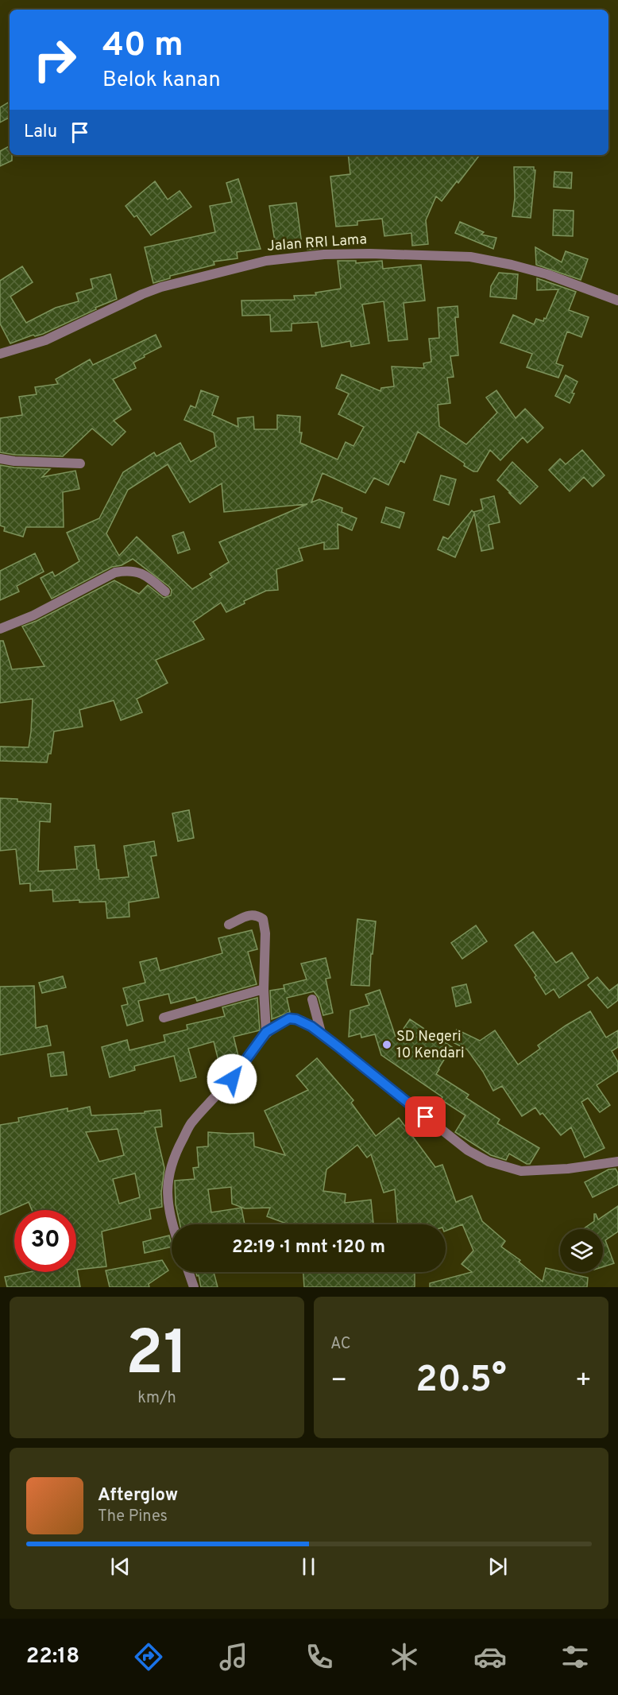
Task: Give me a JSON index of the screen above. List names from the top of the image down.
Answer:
{
  "streets": {
    "street": ["Jalan RRI Lama"]
  },
  "places": ["SD Negeri 10 Kendari"],
  "page": {
    "turn": ["40 m", "Belok kanan"],
    "then": "Lalu",
    "limit": "30",
    "trip": "22:19 · 1 mnt · 120 m",
    "tile": [
      ["21", "km/h"],
      "AC"
    ],
    "heat": ["−", "20.5°", "+"],
    "song": ["Afterglow", "The Pines"],
    "tabs": "22:18"
  }
}
